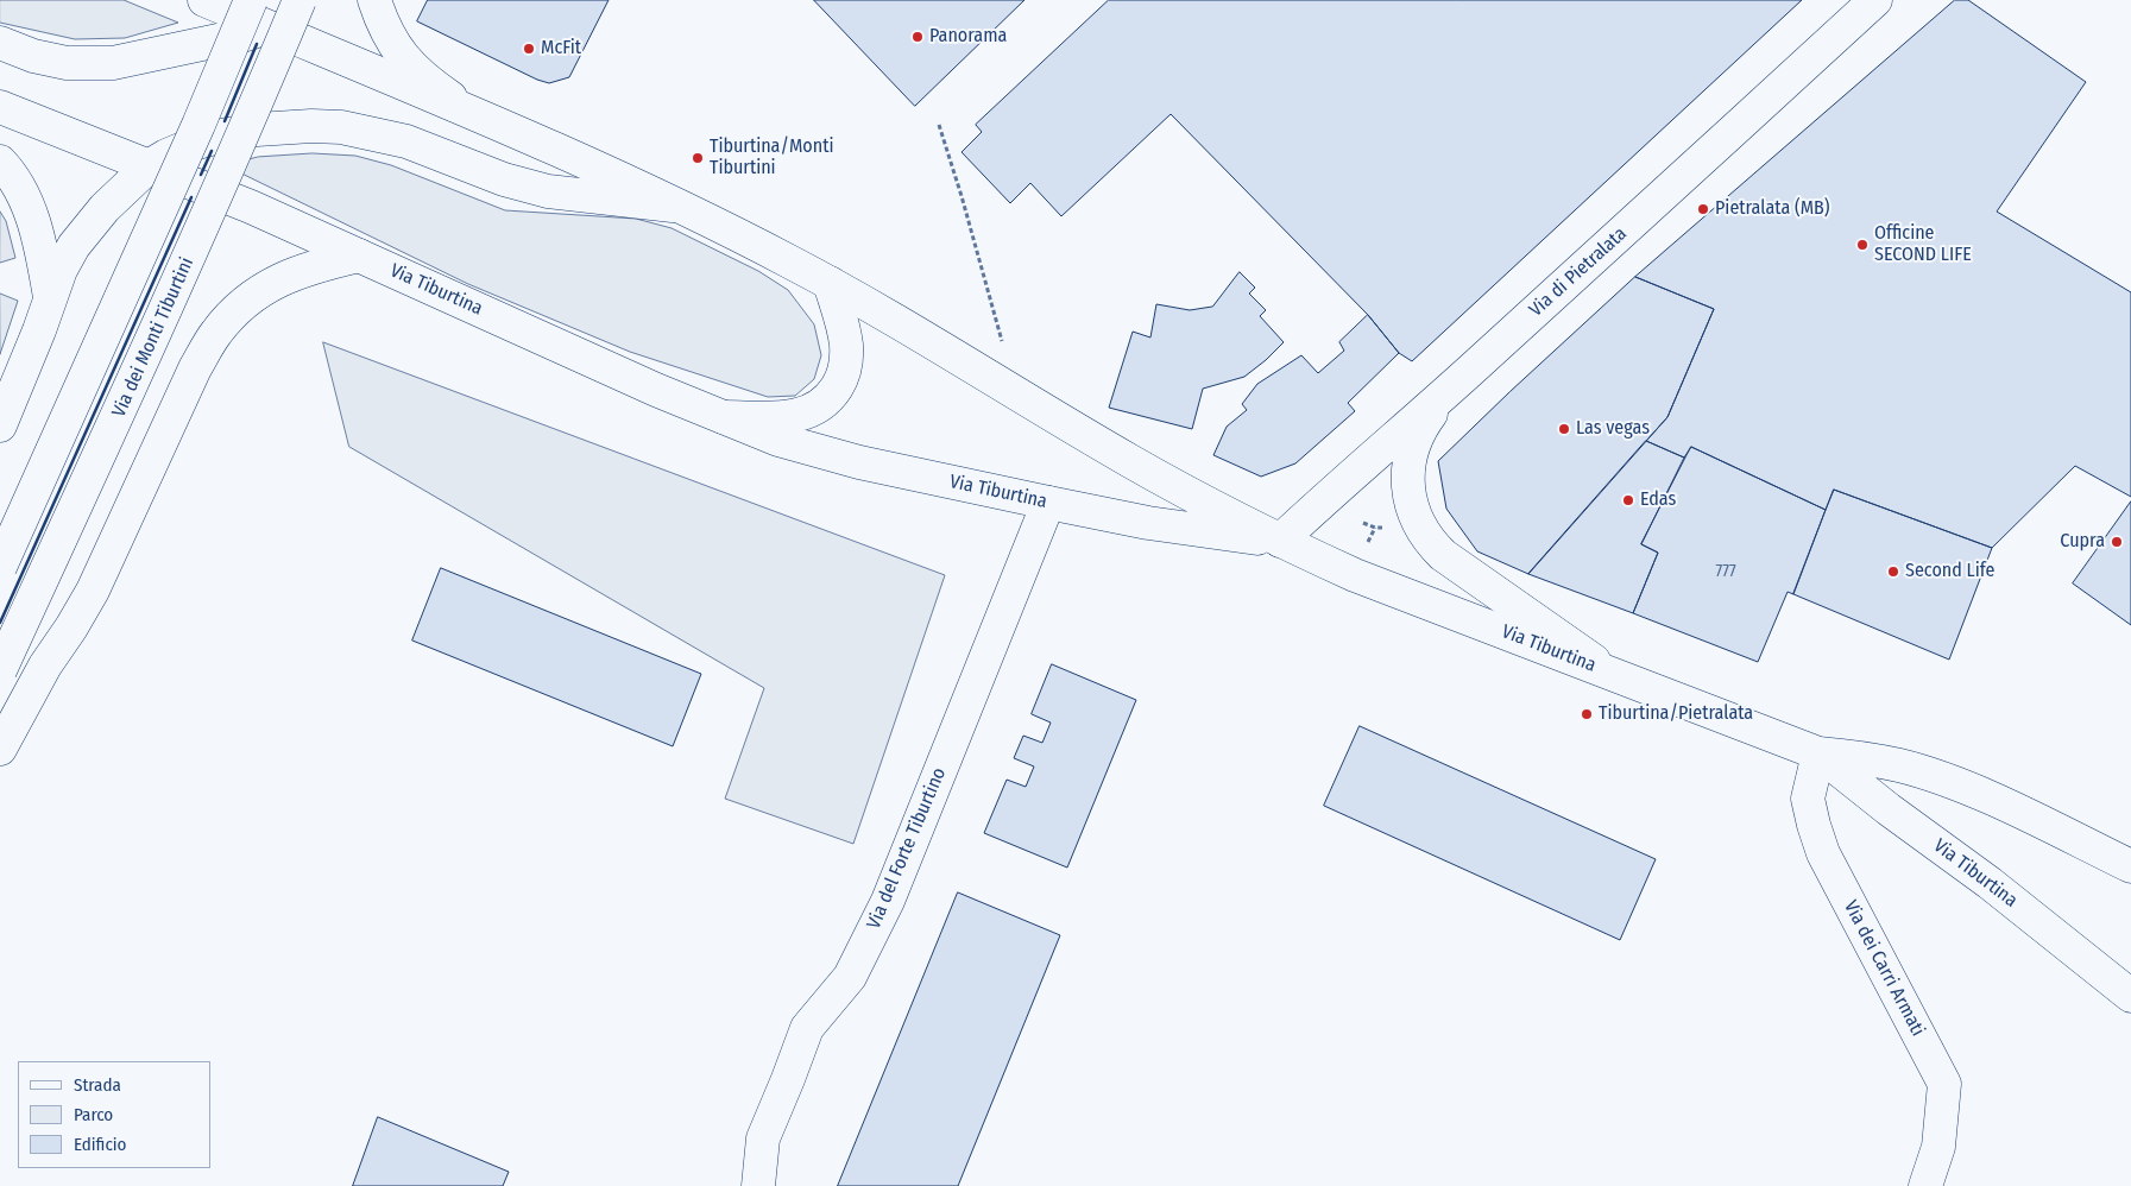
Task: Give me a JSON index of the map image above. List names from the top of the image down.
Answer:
{
  "streets": {
    "main road": [
      "Via di Pietralata",
      "Via Tiburtina",
      "Via dei Monti Tiburtini",
      "Via del Forte Tiburtino",
      "Via dei Carri Armati"
    ]
  },
  "crossings": [
    ["Via di Pietralata", "Via Tiburtina"],
    ["Via Tiburtina", "Via del Forte Tiburtino"],
    ["Via Tiburtina", "Via dei Carri Armati"]
  ],
  "places": [
    "Panorama",
    "McFit",
    "Tiburtina/Monti Tiburtini",
    "Pietralata (MB)",
    "Officine SECOND LIFE",
    "Las vegas",
    "Edas",
    "Cupra",
    "Second Life",
    "Tiburtina/Pietralata"
  ],
  "house_numbers": ["777"],
  "legend": ["Strada", "Parco", "Edificio"]
}
